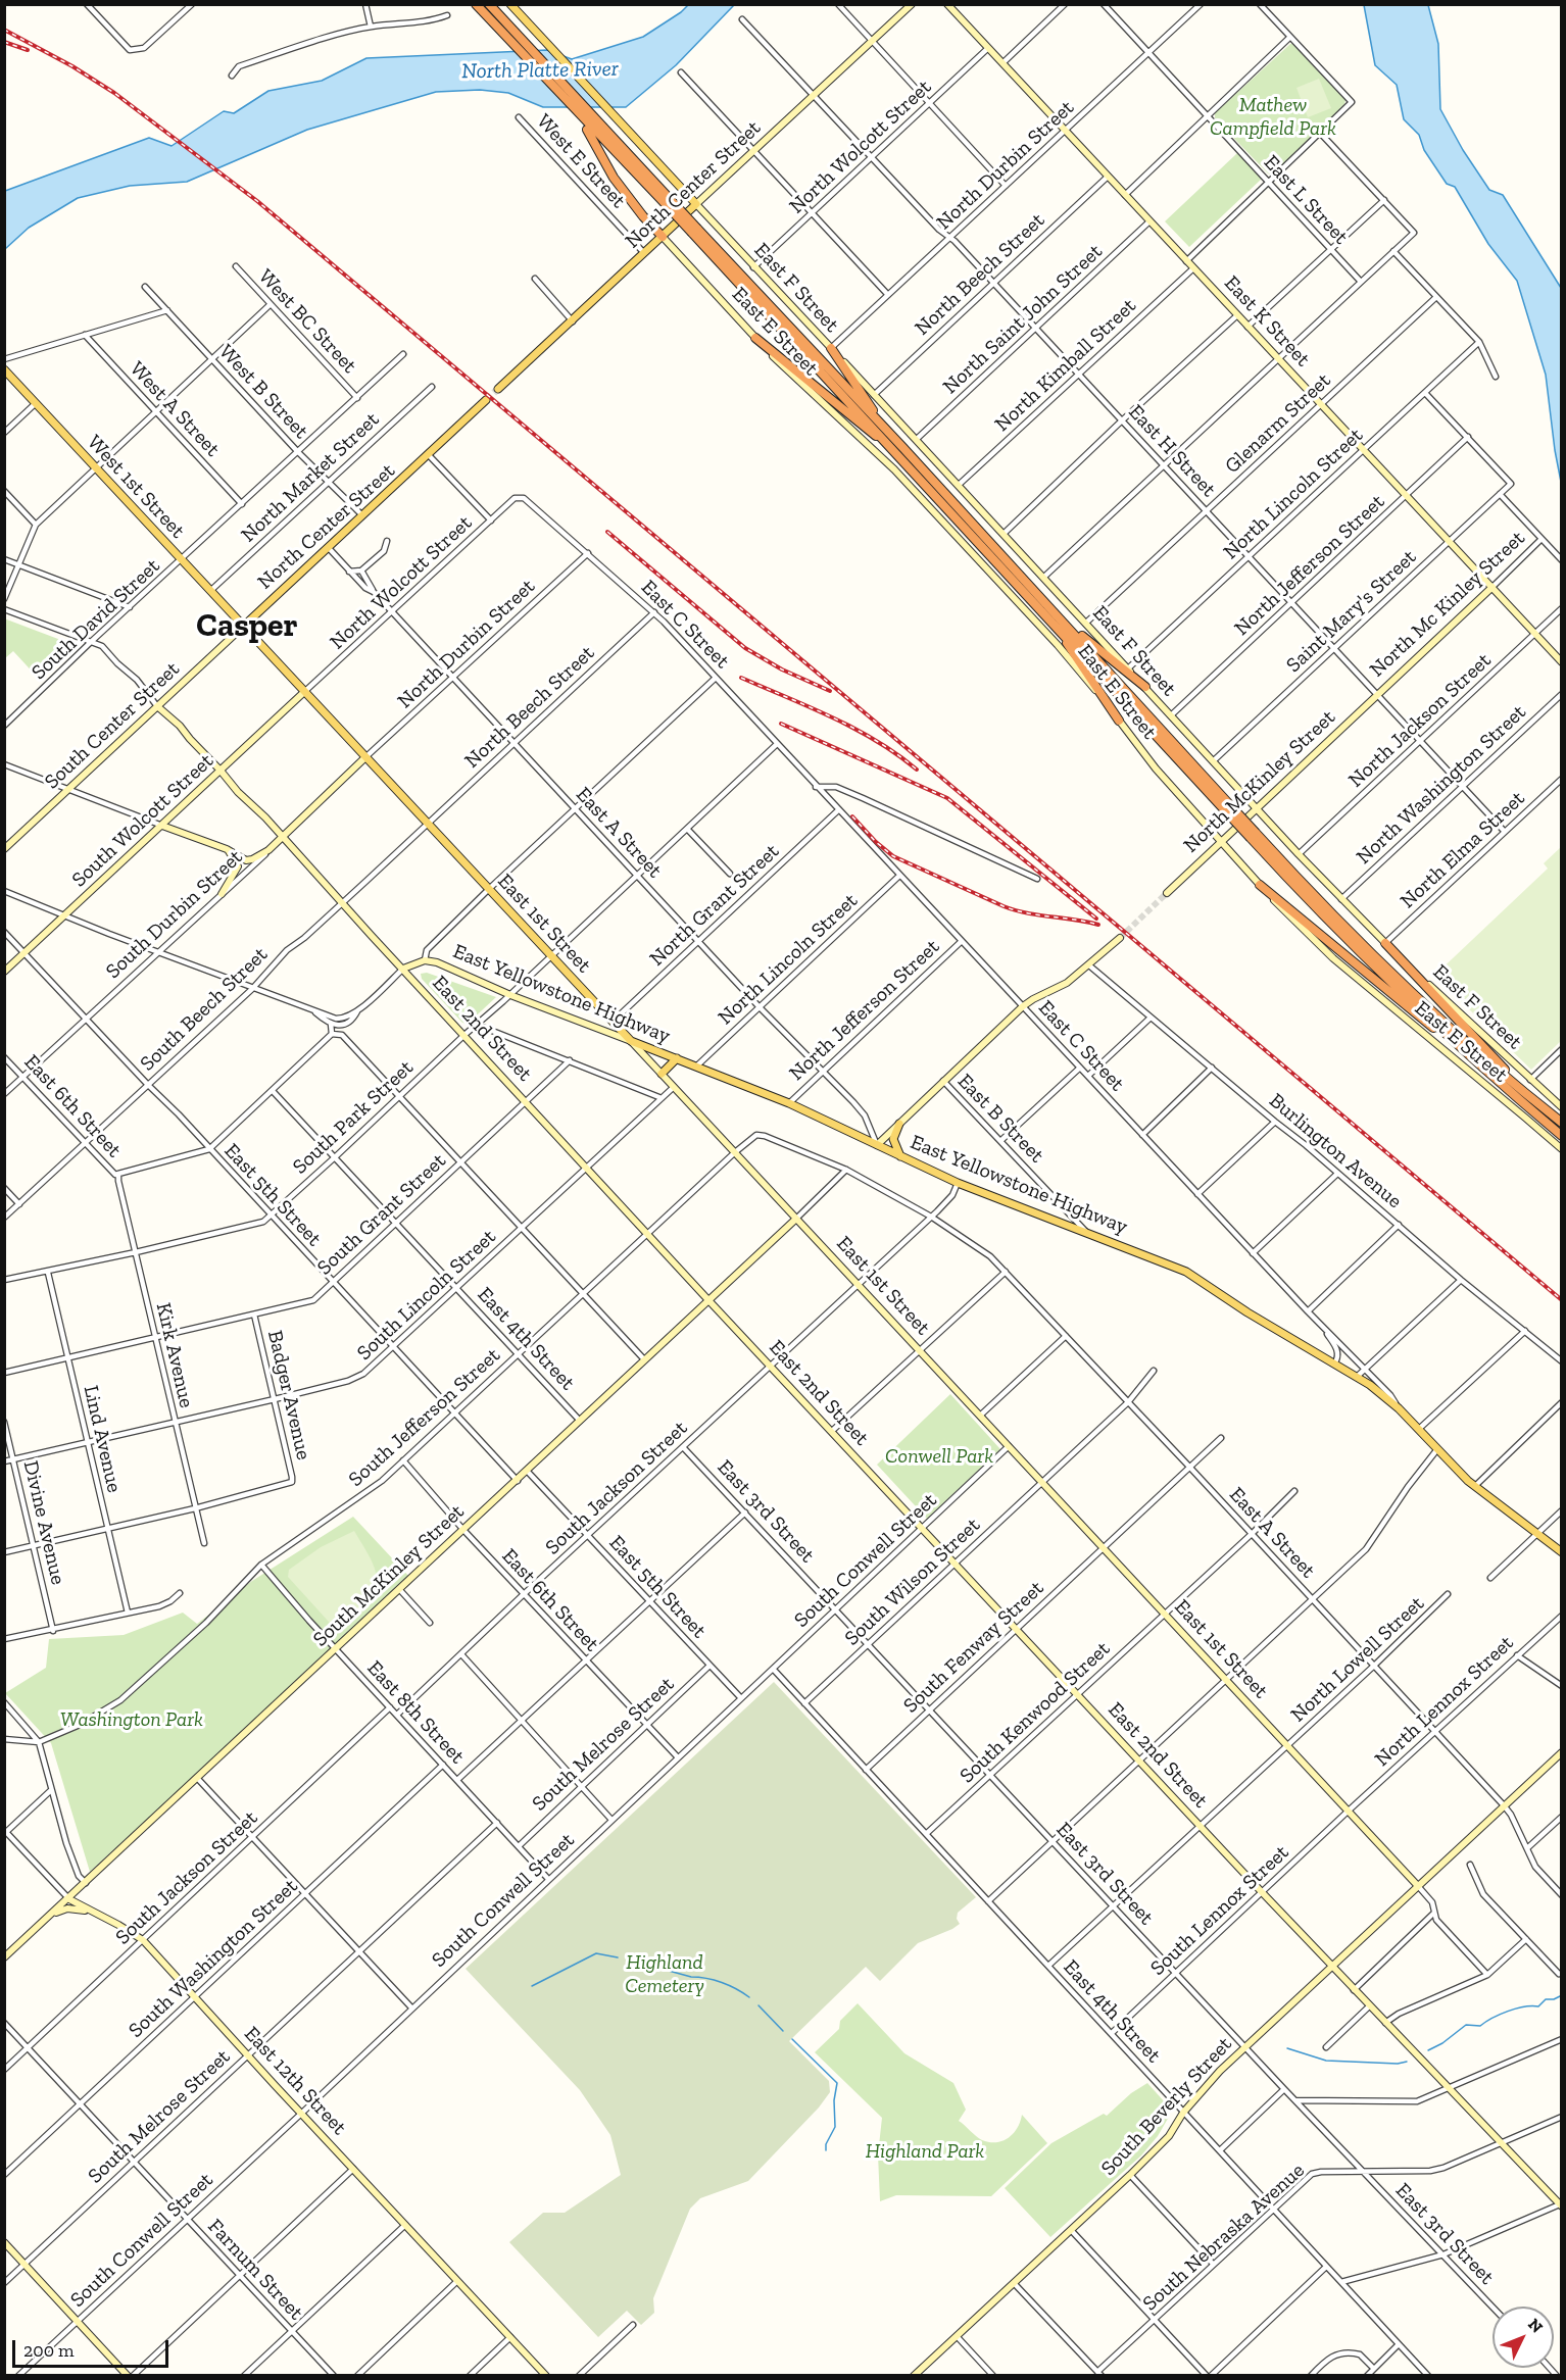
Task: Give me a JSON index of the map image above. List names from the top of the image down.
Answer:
{
  "streets": {
    "main road": [
      "North Center Street",
      "East F Street",
      "East K Street",
      "East E Street",
      "West 1st Street",
      "North Mc Kinley Street",
      "South Center Street",
      "North McKinley Street",
      "South Wolcott Street",
      "South Durbin Street",
      "East 1st Street",
      "East Yellowstone Highway",
      "East 2nd Street",
      "South McKinley Street",
      "East 12th Street",
      "South Beverly Street"
    ],
    "street": [
      "North Wolcott Street",
      "West E Street",
      "North Durbin Street",
      "East L Street",
      "North Beech Street",
      "North Saint John Street",
      "West BC Street",
      "North Kimball Street",
      "West B Street",
      "West A Street",
      "Glenarm Street",
      "East H Street",
      "North Market Street",
      "North Lincoln Street",
      "North Jefferson Street",
      "Saint Mary's Street",
      "South David Street",
      "East C Street",
      "North Jackson Street",
      "North Washington Street",
      "East A Street",
      "North Elma Street",
      "North Grant Street",
      "South Beech Street",
      "East 6th Street",
      "South Park Street",
      "East B Street",
      "Burlington Avenue",
      "East 5th Street",
      "South Grant Street",
      "South Lincoln Street",
      "East 4th Street",
      "Kirk Avenue",
      "Badger Avenue",
      "South Jefferson Street",
      "Lind Avenue",
      "South Jackson Street",
      "East 3rd Street",
      "Divine Avenue",
      "South Conwell Street",
      "South Wilson Street",
      "South Fenway Street",
      "North Lowell Street",
      "North Lennox Street",
      "East 8th Street",
      "South Kenwood Street",
      "South Melrose Street",
      "South Lennox Street",
      "South Washington Street",
      "South Nebraska Avenue",
      "Farnum Street"
    ]
  },
  "crossings": [
    ["North Wolcott Street", "East F Street"],
    ["North Wolcott Street", "East K Street"],
    ["North Wolcott Street", "East H Street"],
    ["North Wolcott Street", "East C Street"],
    ["North Wolcott Street", "South Wolcott Street"],
    ["North Wolcott Street", "East A Street"],
    ["North Wolcott Street", "East 1st Street"],
    ["West E Street", "North Center Street"],
    ["North Durbin Street", "East L Street"],
    ["North Durbin Street", "East F Street"],
    ["North Durbin Street", "East K Street"],
    ["North Durbin Street", "East H Street"],
    ["North Durbin Street", "East C Street"],
    ["North Durbin Street", "East A Street"],
    ["North Durbin Street", "South Durbin Street"],
    ["North Durbin Street", "East 1st Street"],
    ["North Center Street", "East F Street"],
    ["North Center Street", "East E Street"],
    ["North Center Street", "West B Street"],
    ["North Center Street", "East H Street"],
    ["North Center Street", "West 1st Street"],
    ["North Center Street", "South Center Street"],
    ["North Center Street", "East A Street"],
    ["North Center Street", "East 1st Street"],
    ["North Beech Street", "East F Street"],
    ["North Beech Street", "East K Street"],
    ["North Beech Street", "East H Street"],
    ["North Beech Street", "East C Street"],
    ["North Beech Street", "East A Street"],
    ["North Beech Street", "East 1st Street"],
    ["North Beech Street", "South Beech Street"],
    ["East F Street", "North Saint John Street"],
    ["East F Street", "North Kimball Street"],
    ["East F Street", "Glenarm Street"],
    ["East F Street", "North Lincoln Street"],
    ["East F Street", "North Jefferson Street"],
    ["East F Street", "Saint Mary's Street"],
    ["East F Street", "North Jackson Street"],
    ["East F Street", "North McKinley Street"],
    ["East F Street", "North Washington Street"],
    ["East F Street", "North Elma Street"],
    ["North Saint John Street", "East K Street"],
    ["North Saint John Street", "East H Street"],
    ["West BC Street", "South David Street"],
    ["East K Street", "North Kimball Street"],
    ["East K Street", "Glenarm Street"],
    ["East K Street", "North Lincoln Street"],
    ["East K Street", "North Jefferson Street"],
    ["East K Street", "North Mc Kinley Street"],
    ["East K Street", "Saint Mary's Street"],
    ["East K Street", "North Jackson Street"],
    ["East E Street", "North McKinley Street"],
    ["North Kimball Street", "East H Street"],
    ["West B Street", "North Market Street"],
    ["West B Street", "South David Street"],
    ["West A Street", "South David Street"],
    ["Glenarm Street", "East H Street"],
    ["East H Street", "North Lincoln Street"],
    ["East H Street", "North Jefferson Street"],
    ["East H Street", "North Mc Kinley Street"],
    ["East H Street", "Saint Mary's Street"],
    ["East H Street", "North Jackson Street"],
    ["East H Street", "North McKinley Street"],
    ["East H Street", "North Washington Street"],
    ["East H Street", "North Elma Street"],
    ["North Market Street", "West 1st Street"],
    ["West 1st Street", "South David Street"],
    ["West 1st Street", "South Center Street"],
    ["West 1st Street", "East 1st Street"],
    ["North Lincoln Street", "East C Street"],
    ["North Lincoln Street", "East A Street"],
    ["North Lincoln Street", "East Yellowstone Highway"],
    ["North Jefferson Street", "Saint Mary's Street"],
    ["North Jefferson Street", "East C Street"],
    ["North Jefferson Street", "East A Street"],
    ["North Jefferson Street", "East Yellowstone Highway"],
    ["North Mc Kinley Street", "North McKinley Street"],
    ["East C Street", "North Grant Street"],
    ["East C Street", "East Yellowstone Highway"],
    ["East C Street", "South Park Street"],
    ["South Center Street", "East 1st Street"],
    ["South Center Street", "East 2nd Street"],
    ["South Wolcott Street", "East 1st Street"],
    ["South Wolcott Street", "East 2nd Street"],
    ["South Wolcott Street", "East 5th Street"],
    ["East A Street", "North Grant Street"],
    ["East A Street", "East Yellowstone Highway"],
    ["East A Street", "South Park Street"],
    ["East A Street", "South Jefferson Street"],
    ["East A Street", "South Wilson Street"],
    ["East A Street", "South Fenway Street"],
    ["East A Street", "North Lowell Street"],
    ["East A Street", "North Lennox Street"],
    ["East A Street", "South Kenwood Street"],
    ["East A Street", "South Beverly Street"],
    ["North Grant Street", "East 1st Street"],
    ["South Durbin Street", "East 1st Street"],
    ["South Durbin Street", "East 2nd Street"],
    ["South Durbin Street", "East 6th Street"],
    ["South Durbin Street", "East 5th Street"],
    ["East 1st Street", "East Yellowstone Highway"],
    ["East 1st Street", "South Beech Street"],
    ["East 1st Street", "South Park Street"],
    ["East 1st Street", "South Lincoln Street"],
    ["East 1st Street", "South Jefferson Street"],
    ["East 1st Street", "South Jackson Street"],
    ["East 1st Street", "South Conwell Street"],
    ["East 1st Street", "South McKinley Street"],
    ["East 1st Street", "South Wilson Street"],
    ["East 1st Street", "South Fenway Street"],
    ["East 1st Street", "North Lowell Street"],
    ["East 1st Street", "North Lennox Street"],
    ["East 1st Street", "South Kenwood Street"],
    ["East 1st Street", "South Lennox Street"],
    ["East 1st Street", "South Beverly Street"],
    ["East Yellowstone Highway", "East 2nd Street"],
    ["East Yellowstone Highway", "South Park Street"],
    ["East Yellowstone Highway", "East B Street"],
    ["South Beech Street", "East 2nd Street"],
    ["South Beech Street", "East 6th Street"],
    ["South Beech Street", "East 5th Street"],
    ["East 2nd Street", "South Park Street"],
    ["East 2nd Street", "South Grant Street"],
    ["East 2nd Street", "South Lincoln Street"],
    ["East 2nd Street", "South Jefferson Street"],
    ["East 2nd Street", "South Jackson Street"],
    ["East 2nd Street", "South Conwell Street"],
    ["East 2nd Street", "South McKinley Street"],
    ["East 2nd Street", "South Wilson Street"],
    ["East 2nd Street", "South Fenway Street"],
    ["East 2nd Street", "North Lowell Street"],
    ["East 2nd Street", "South Kenwood Street"],
    ["East 2nd Street", "South Lennox Street"],
    ["East 2nd Street", "South Beverly Street"],
    ["East 2nd Street", "South Nebraska Avenue"],
    ["East 6th Street", "Kirk Avenue"],
    ["East 6th Street", "South Jefferson Street"],
    ["East 6th Street", "South Jackson Street"],
    ["East 6th Street", "South Conwell Street"],
    ["East 6th Street", "South McKinley Street"],
    ["East 6th Street", "South Melrose Street"],
    ["South Park Street", "East 5th Street"],
    ["South Park Street", "East 4th Street"],
    ["South Park Street", "Kirk Avenue"],
    ["South Park Street", "Lind Avenue"],
    ["East 5th Street", "South Grant Street"],
    ["East 5th Street", "South Lincoln Street"],
    ["East 5th Street", "South Jefferson Street"],
    ["East 5th Street", "South Jackson Street"],
    ["East 5th Street", "South Conwell Street"],
    ["East 5th Street", "South McKinley Street"],
    ["East 5th Street", "South Melrose Street"],
    ["South Grant Street", "East 4th Street"],
    ["South Grant Street", "Kirk Avenue"],
    ["South Grant Street", "Badger Avenue"],
    ["South Grant Street", "Lind Avenue"],
    ["South Lincoln Street", "East 4th Street"],
    ["South Lincoln Street", "Kirk Avenue"],
    ["South Lincoln Street", "Badger Avenue"],
    ["South Lincoln Street", "Lind Avenue"],
    ["South Lincoln Street", "Divine Avenue"],
    ["East 4th Street", "South Jefferson Street"],
    ["East 4th Street", "South Conwell Street"],
    ["East 4th Street", "South McKinley Street"],
    ["East 4th Street", "South Wilson Street"],
    ["East 4th Street", "South Fenway Street"],
    ["East 4th Street", "North Lowell Street"],
    ["East 4th Street", "South Kenwood Street"],
    ["East 4th Street", "South Lennox Street"],
    ["East 4th Street", "South Beverly Street"],
    ["East 4th Street", "South Nebraska Avenue"],
    ["Kirk Avenue", "Badger Avenue"],
    ["South Jefferson Street", "East 8th Street"],
    ["South Jackson Street", "East 3rd Street"],
    ["South Jackson Street", "East 8th Street"],
    ["South Jackson Street", "East 12th Street"],
    ["South Jackson Street", "Farnum Street"],
    ["East 3rd Street", "South Conwell Street"],
    ["East 3rd Street", "South Wilson Street"],
    ["East 3rd Street", "South Fenway Street"],
    ["East 3rd Street", "North Lowell Street"],
    ["East 3rd Street", "South Kenwood Street"],
    ["East 3rd Street", "South Lennox Street"],
    ["East 3rd Street", "South Beverly Street"],
    ["East 3rd Street", "South Nebraska Avenue"],
    ["South Conwell Street", "East 8th Street"],
    ["South Conwell Street", "East 12th Street"],
    ["South Conwell Street", "Farnum Street"],
    ["South McKinley Street", "East 8th Street"],
    ["South McKinley Street", "East 12th Street"],
    ["North Lennox Street", "South Lennox Street"],
    ["East 8th Street", "South Melrose Street"],
    ["East 8th Street", "South Washington Street"],
    ["South Melrose Street", "East 12th Street"],
    ["South Melrose Street", "Farnum Street"],
    ["South Washington Street", "East 12th Street"],
    ["South Washington Street", "Farnum Street"]
  ],
  "districts": ["Casper"],
  "water": ["North Platte River"],
  "parks": [
    "Mathew Campfield Park",
    "Conwell Park",
    "Washington Park",
    "Highland Cemetery",
    "Highland Park"
  ],
  "scale_bar": "200 m",
  "north": "top right"
}
